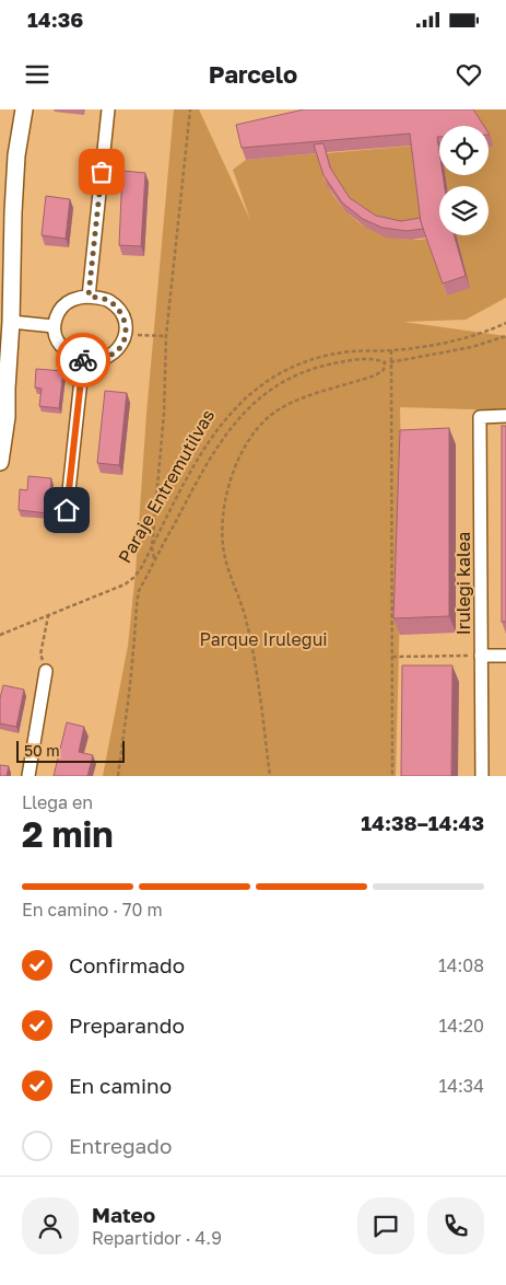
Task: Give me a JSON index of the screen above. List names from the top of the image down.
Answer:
{
  "streets": {
    "street": ["Irulegi kalea"],
    "path": ["Paraje Entremutilvas"]
  },
  "parks": ["Parque Irulegui"],
  "scale_bar": "50 m",
  "page": {
    "status": "14:36",
    "header": "Parcelo",
    "scale": "50 m",
    "heading": ["2 min", "Llega en", "14:38–14:43"],
    "panel": ["Mateo", "Repartidor · 4.9"],
    "bar": "En camino · 70 m",
    "list": [
      ["Confirmado", "14:08"],
      ["Preparando", "14:20"],
      ["En camino", "14:34"],
      "Entregado"
    ]
  }
}
